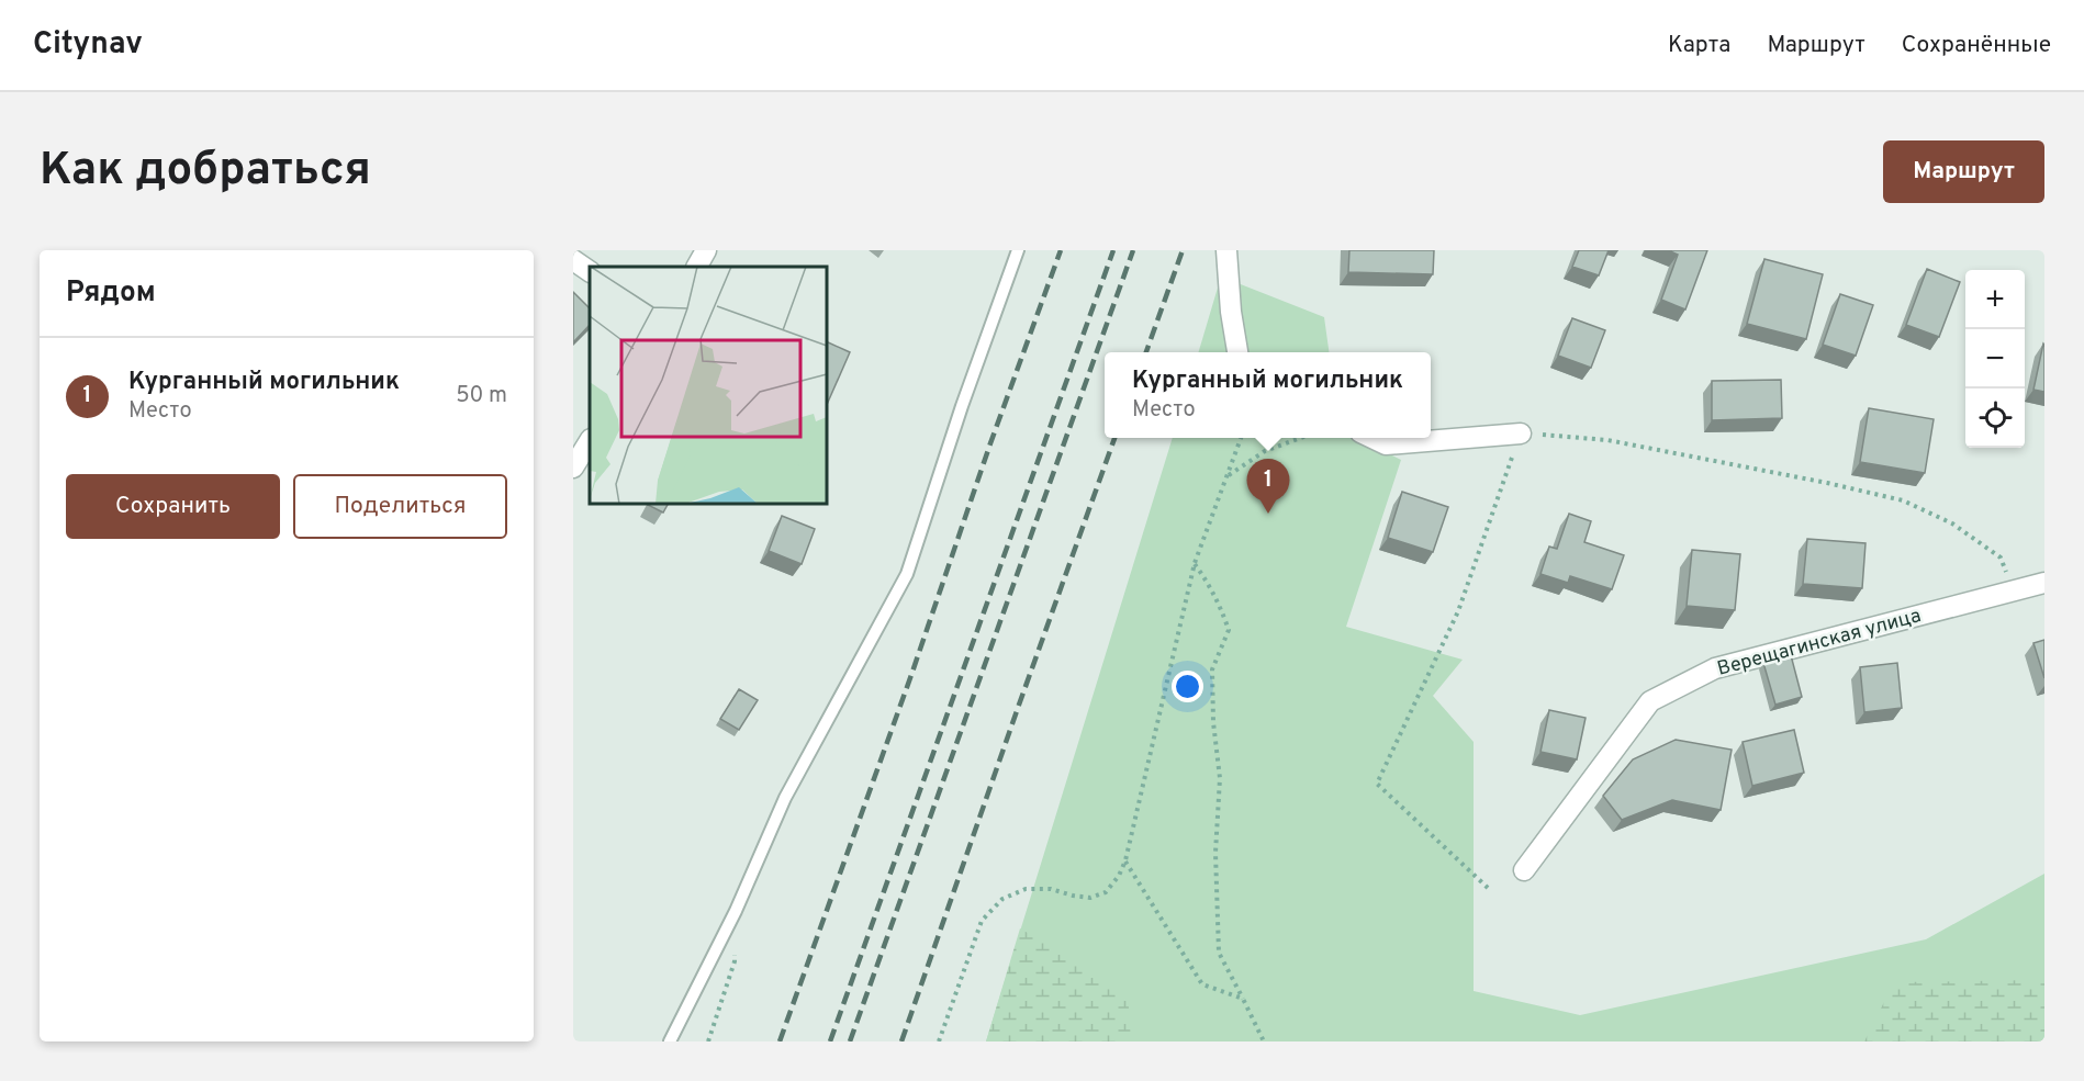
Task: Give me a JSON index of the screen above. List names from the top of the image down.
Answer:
{
  "streets": {
    "street": ["Верещагинская улица"]
  },
  "page": {
    "header": "Citynav",
    "nav": ["Карта", "Маршрут", "Сохранённые"],
    "buttons": [
      "Маршрут",
      ["Сохранить", "Поделиться"]
    ],
    "title": "Как добраться",
    "heading": "Рядом",
    "map_buttons": ["+", "−"],
    "list": [
      {
        "mark": "1",
        "name": "Курганный могильник",
        "note": "Место",
        "value": "50 m"
      }
    ],
    "popup": ["Курганный могильник", "Место"],
    "pins": "1"
  }
}
